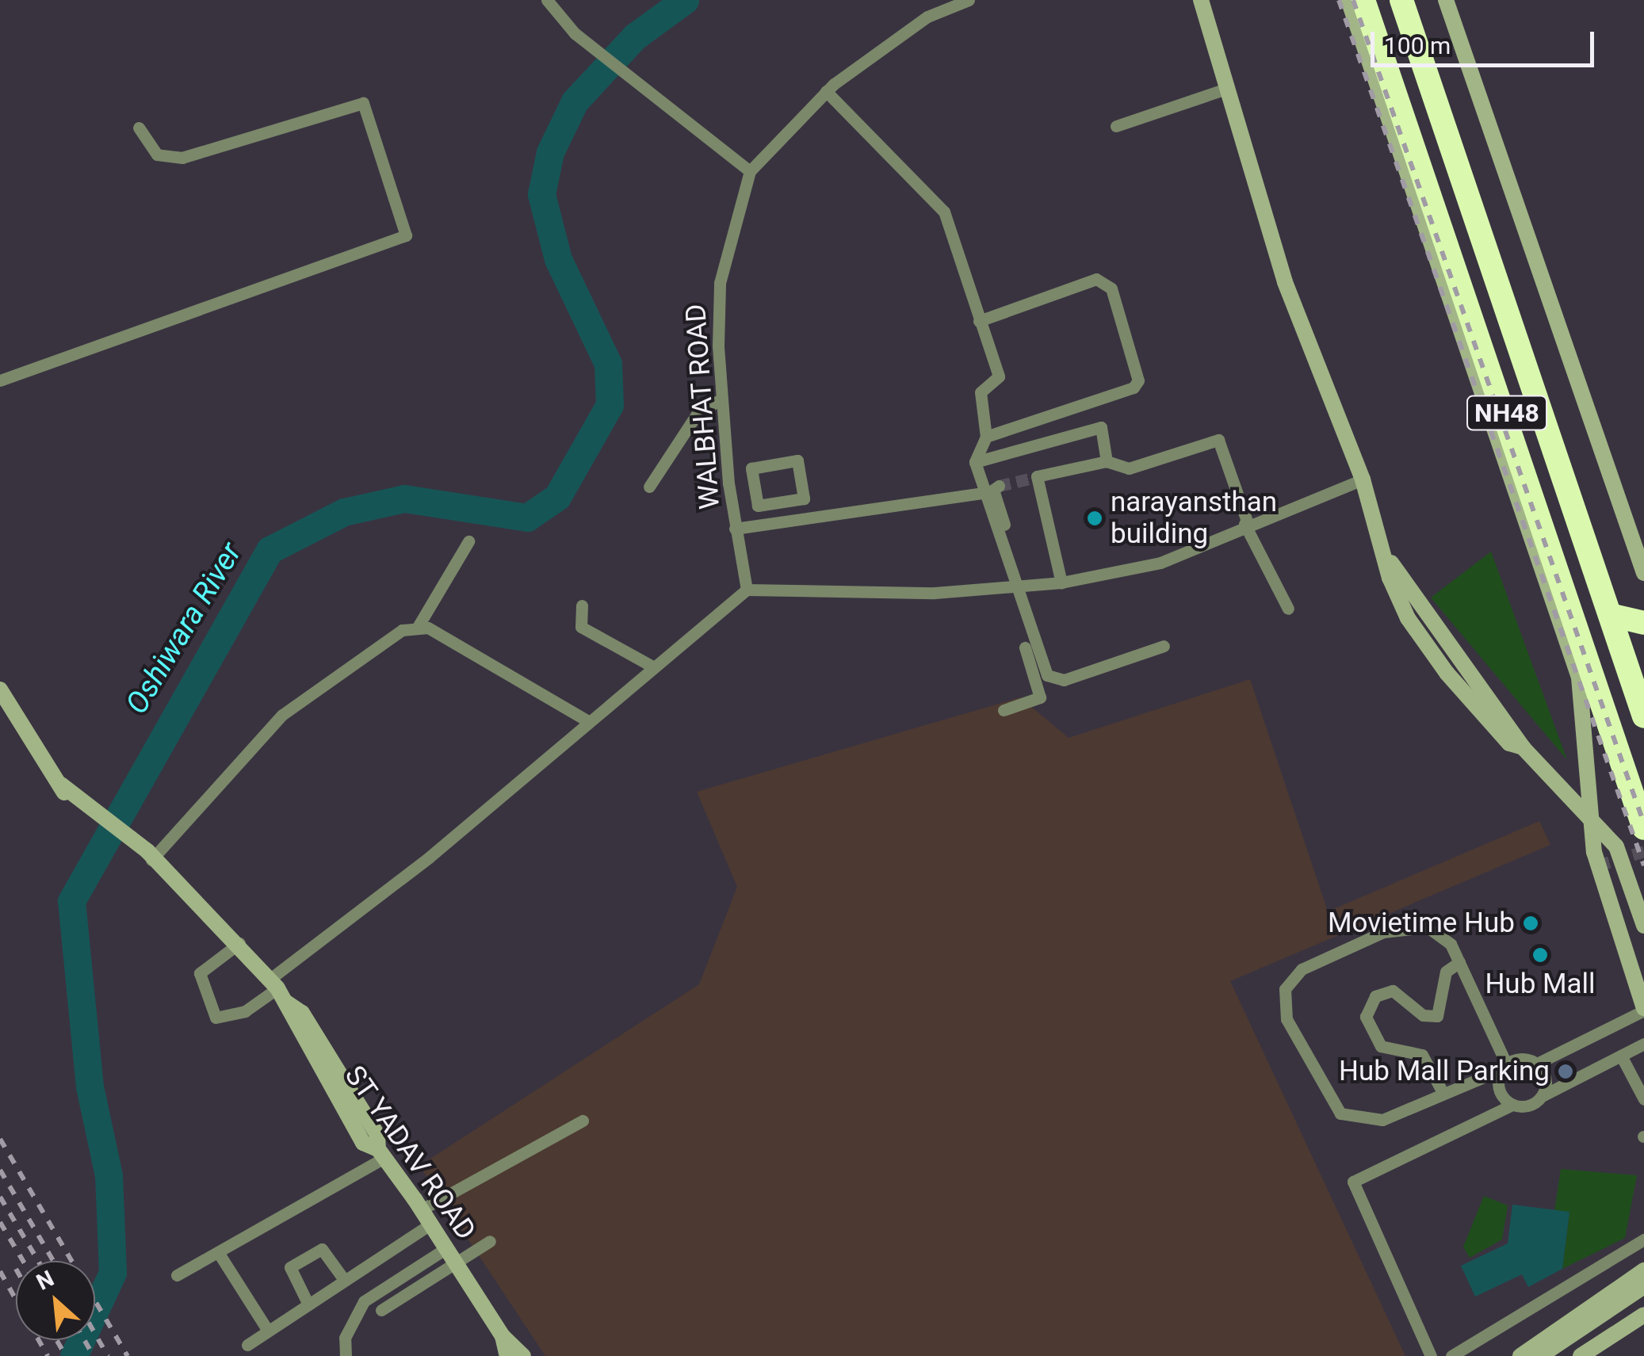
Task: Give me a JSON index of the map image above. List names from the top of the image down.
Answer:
{
  "streets": {
    "highway": ["NH48"],
    "main road": ["ST YADAV ROAD"],
    "street": ["WALBHAT ROAD"]
  },
  "water": ["Oshiwara River"],
  "places": [
    "narayansthan building",
    "Movietime Hub",
    "Hub Mall",
    "Hub Mall Parking"
  ],
  "scale_bar": "100 m",
  "north": "top left"
}
